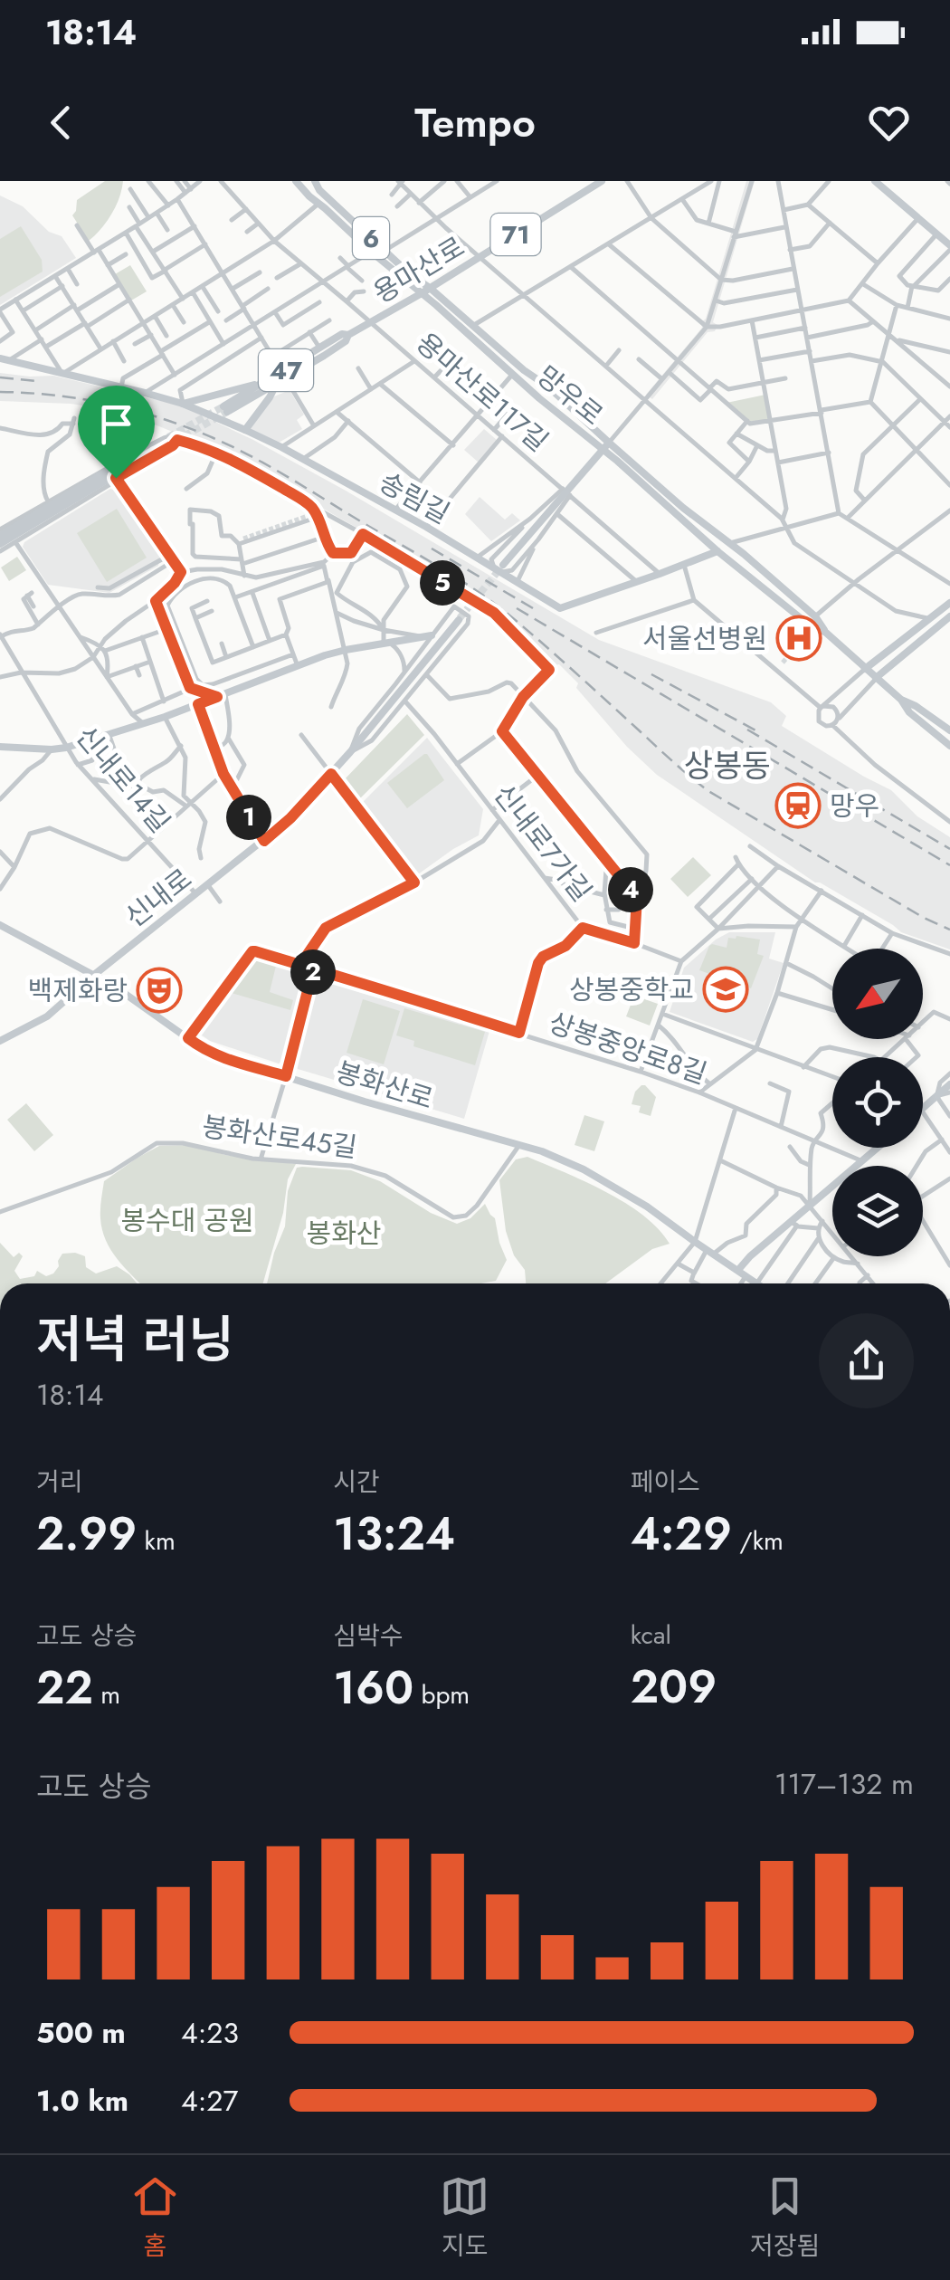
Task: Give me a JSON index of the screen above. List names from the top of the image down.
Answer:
{
  "streets": {
    "main road": [
      "71",
      "6",
      "용마산로",
      "47",
      "망우로",
      "송림길",
      "신내로",
      "봉화산로"
    ],
    "street": [
      "용마산로117길",
      "신내로14길",
      "신내로7가길",
      "상봉중앙로8길",
      "봉화산로45길"
    ]
  },
  "crossings": [
    ["용마산로", "용마산로117길"],
    ["용마산로", "망우로"],
    ["용마산로117길", "송림길"],
    ["망우로", "송림길"],
    ["신내로14길", "신내로"],
    ["신내로", "봉화산로"],
    ["상봉중앙로8길", "봉화산로"],
    ["봉화산로", "봉화산로45길"]
  ],
  "districts": ["상봉동"],
  "parks": ["봉수대 공원", "봉화산"],
  "places": {
    "hospital": ["서울선병원"],
    "station": ["망우"],
    "school or university": ["상봉중학교"],
    "theatre": ["백제화랑"]
  },
  "north": "bottom left",
  "page": {
    "status": "18:14",
    "header": "Tempo",
    "pins": [
      "5",
      "1",
      "4",
      "2"
    ],
    "heading": ["저녁 러닝", "18:14"],
    "stats": [
      ["거리", "2.99 km"],
      ["시간", "13:24"],
      ["페이스", "4:29 /km"],
      ["고도 상승", "22 m"],
      ["심박수", "160 bpm"],
      ["kcal", "209"]
    ],
    "chart": ["고도 상승", "117–132 m"],
    "list": [
      {
        "name": "500 m",
        "note": "4:23"
      },
      {
        "name": "1.0 km",
        "note": "4:27"
      }
    ],
    "tabs": ["홈", "지도", "저장됨"]
  }
}
